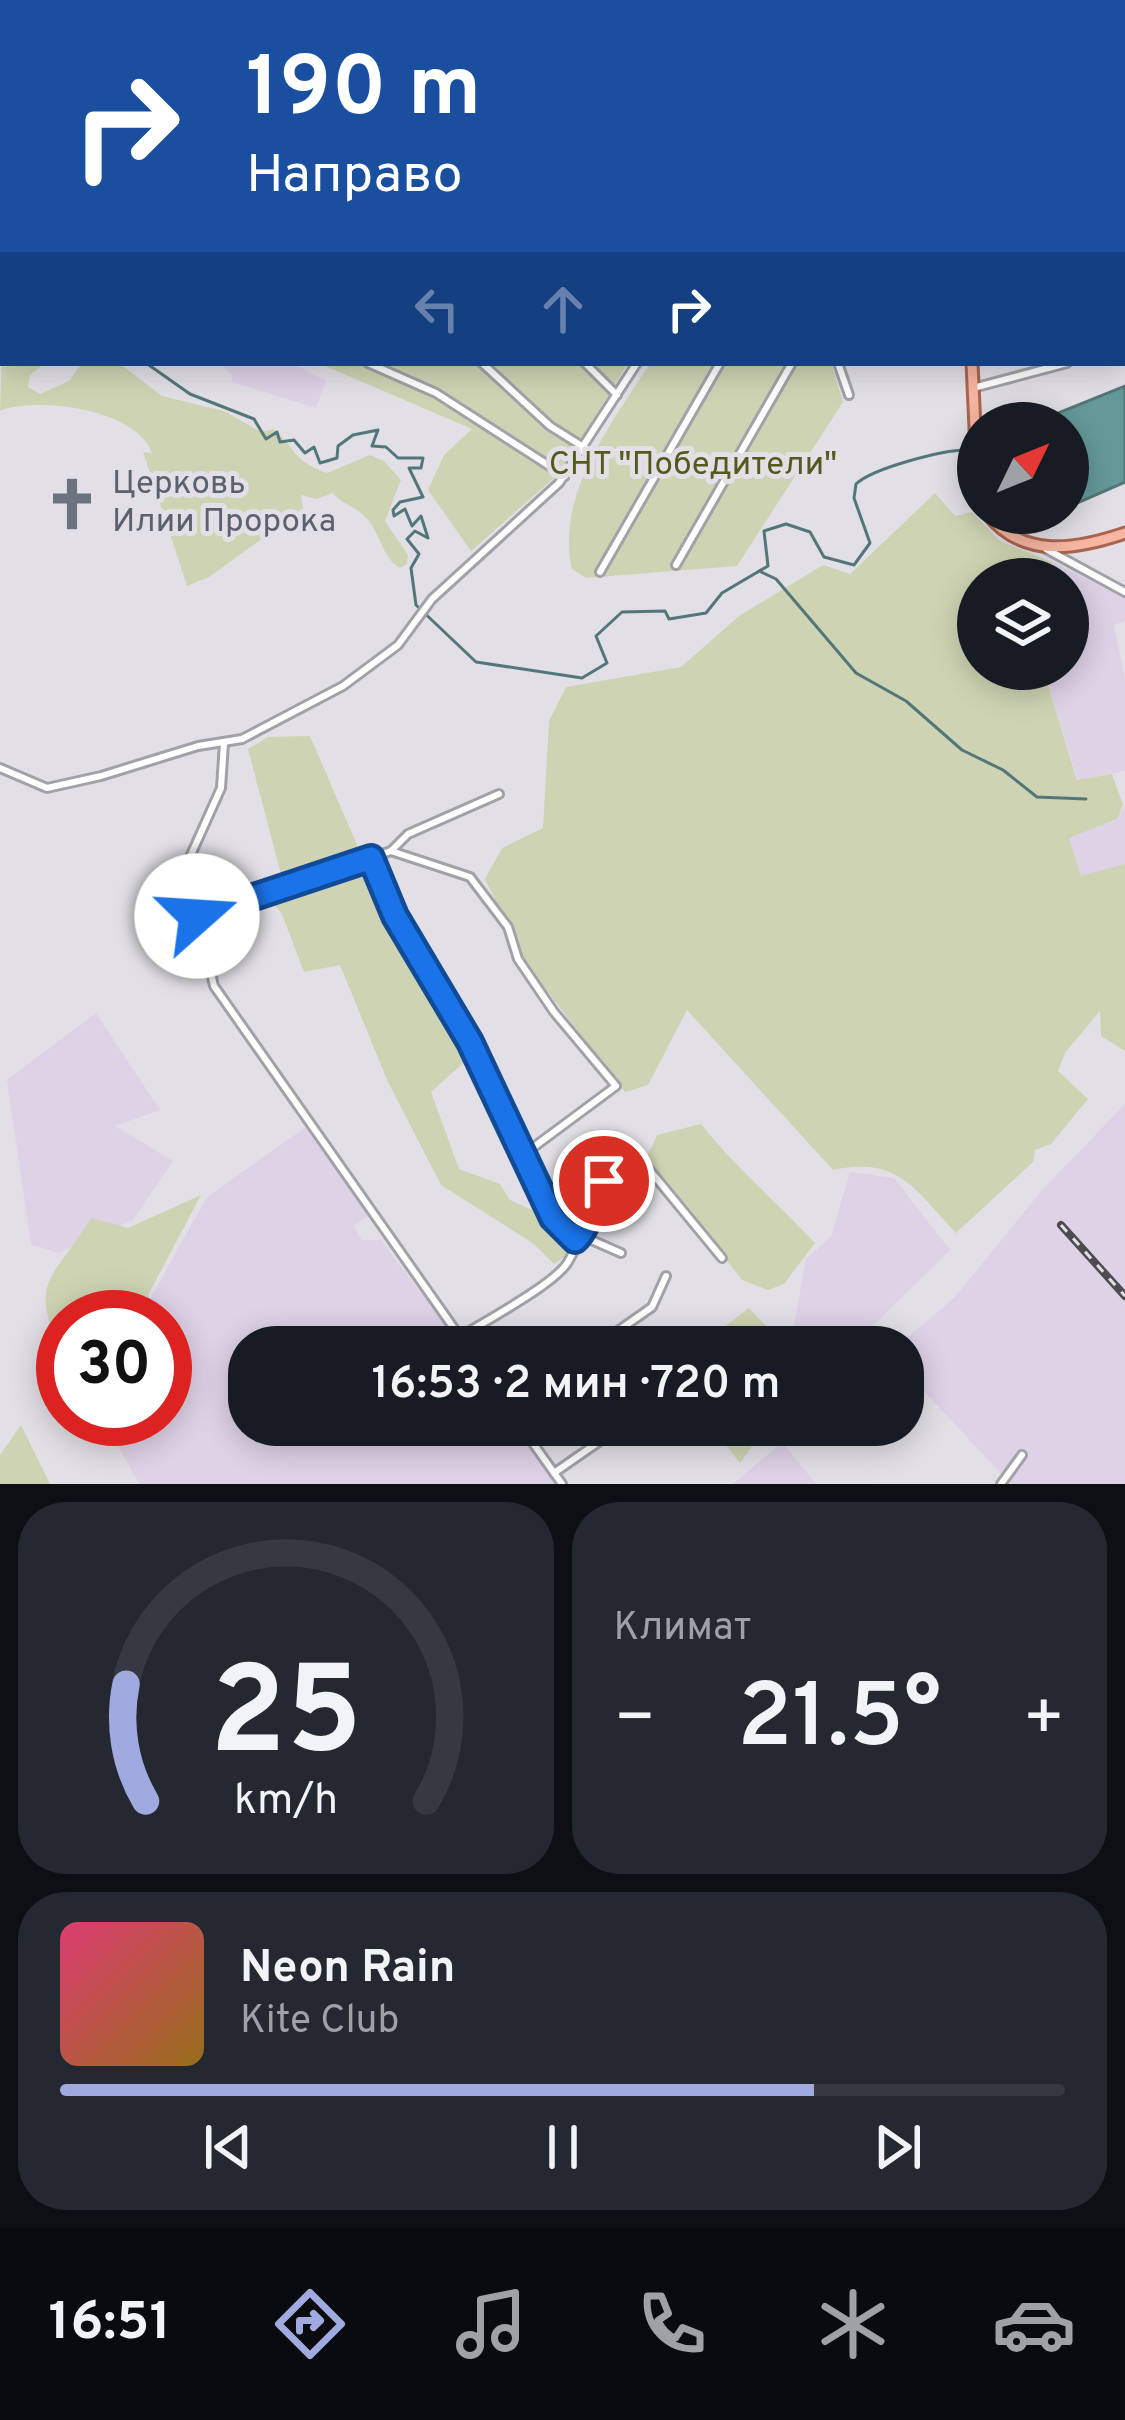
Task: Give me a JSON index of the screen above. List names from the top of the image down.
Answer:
{
  "parks": ["СНТ \"Победители\""],
  "places": {
    "church": ["Церковь Илии Пророка"]
  },
  "north": "top right",
  "page": {
    "turn": ["190 m", "Направо"],
    "limit": "30",
    "trip": "16:53 · 2 мин · 720 m",
    "tile": "Климат",
    "heat": ["−", "21.5°", "+"],
    "song": ["Neon Rain", "Kite Club"],
    "tabs": "16:51",
    "gauge": ["25", "km/h"]
  }
}
